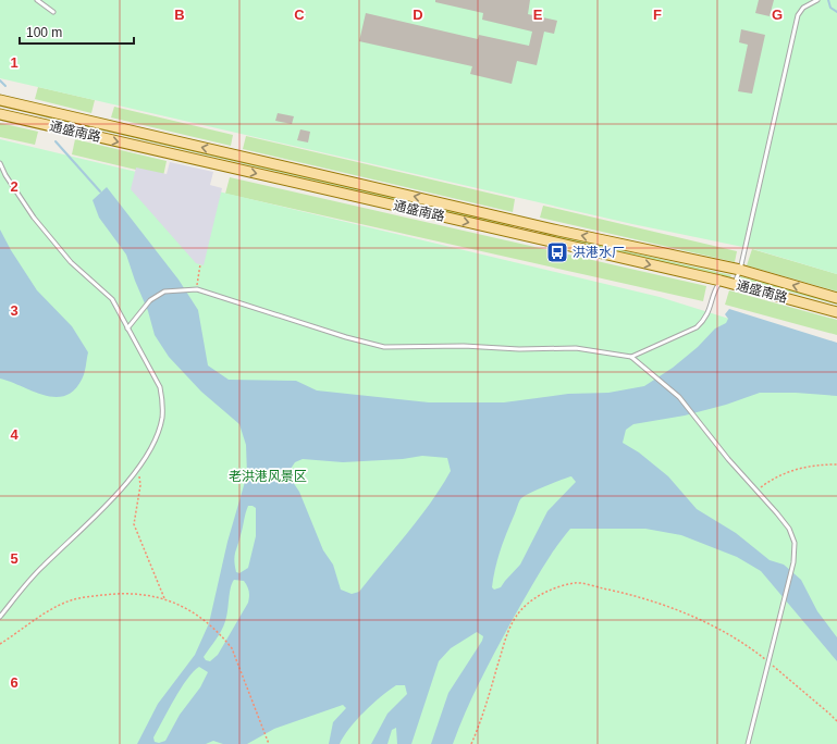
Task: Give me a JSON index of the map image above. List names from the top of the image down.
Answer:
{
  "streets": {
    "main road": ["通盛南路"]
  },
  "parks": ["老洪港风景区"],
  "places": {
    "bus stop": ["洪港水厂"]
  },
  "scale_bar": "100 m",
  "grid": {
    "columns": [
      "B",
      "C",
      "D",
      "E",
      "F",
      "G"
    ],
    "rows": [
      "1",
      "2",
      "3",
      "4",
      "5",
      "6"
    ]
  }
}
